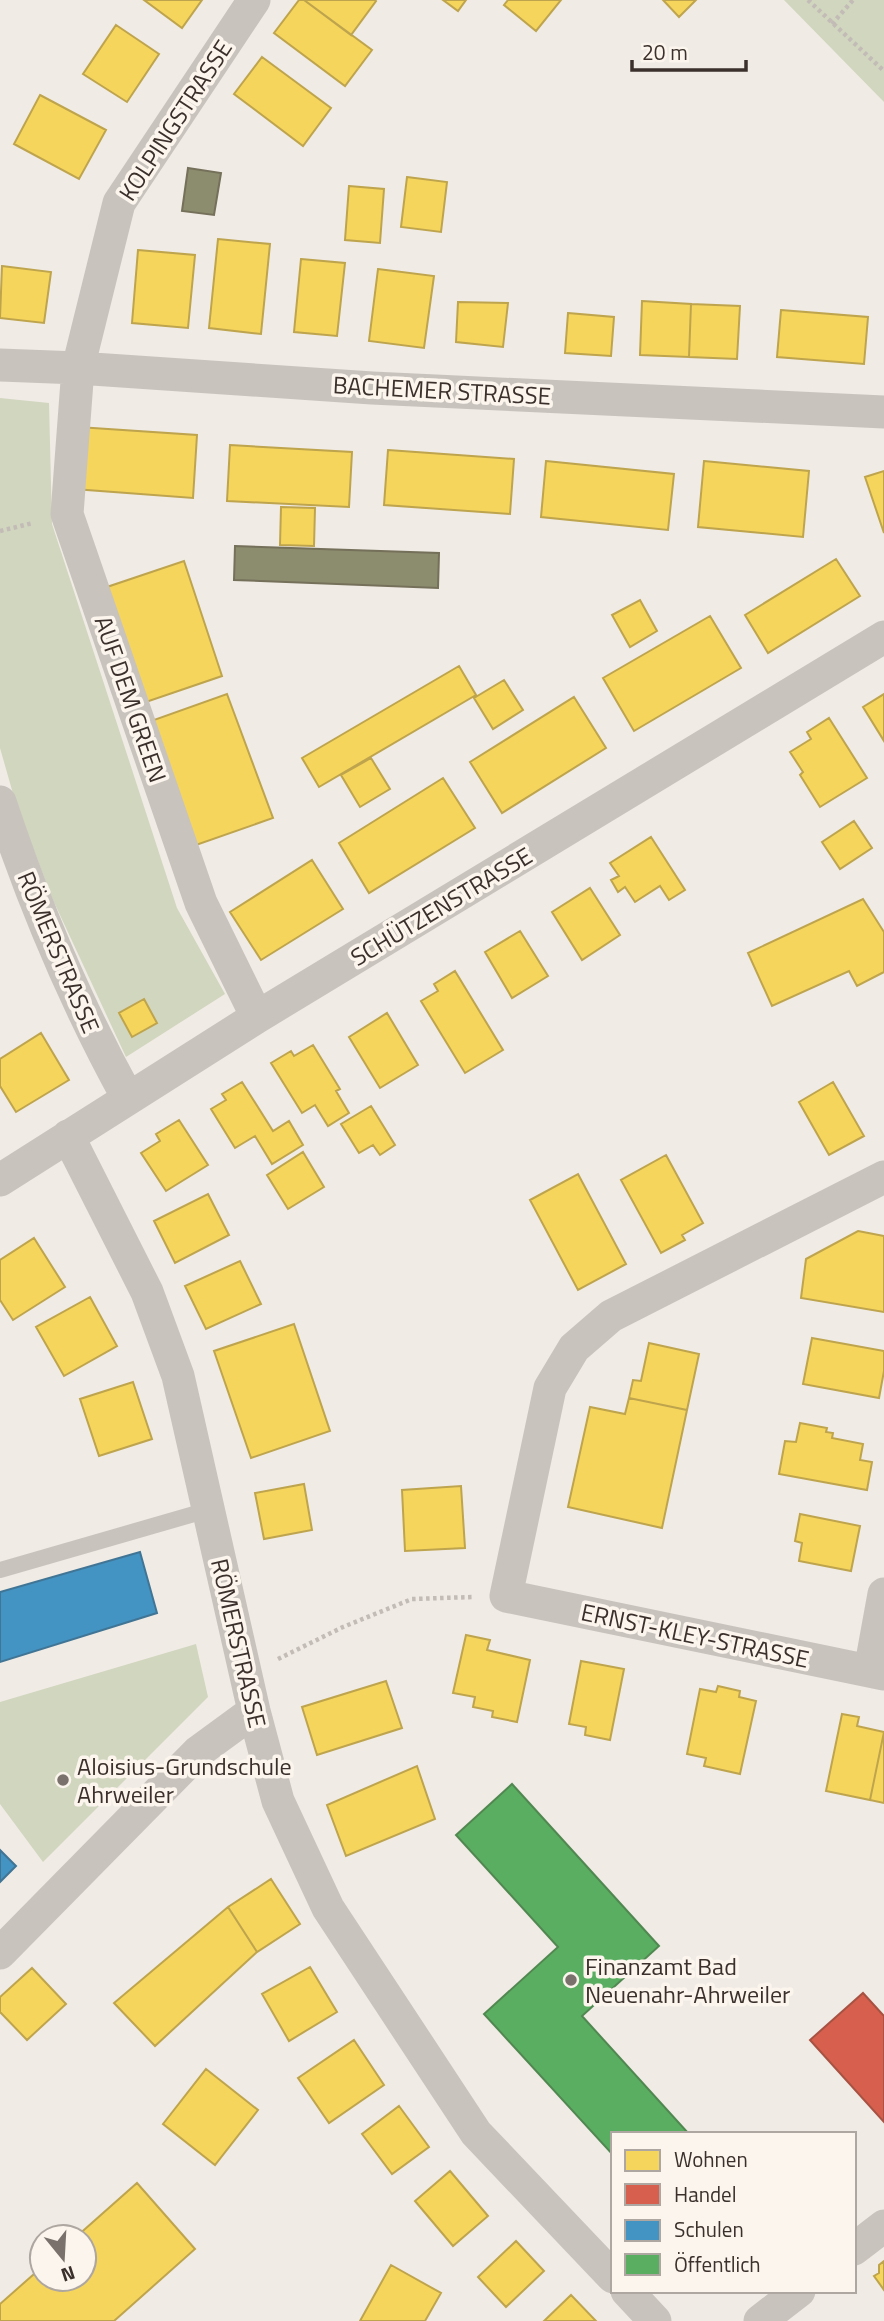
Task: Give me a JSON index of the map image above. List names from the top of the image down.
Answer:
{
  "streets": {
    "street": [
      "KOLPINGSTRASSE",
      "BACHEMER STRASSE",
      "AUF DEM GREEN",
      "SCHÜTZENSTRASSE",
      "RÖMERSTRASSE",
      "ERNST-KLEY-STRASSE"
    ]
  },
  "crossings": [
    ["KOLPINGSTRASSE", "BACHEMER STRASSE"],
    ["KOLPINGSTRASSE", "AUF DEM GREEN"],
    ["BACHEMER STRASSE", "AUF DEM GREEN"],
    ["AUF DEM GREEN", "SCHÜTZENSTRASSE"],
    ["SCHÜTZENSTRASSE", "RÖMERSTRASSE"]
  ],
  "places": ["Aloisius-Grundschule Ahrweiler", "Finanzamt Bad Neuenahr-Ahrweiler"],
  "legend": [
    "Wohnen",
    "Handel",
    "Schulen",
    "Öffentlich"
  ],
  "scale_bar": "20 m",
  "north": "bottom"
}
